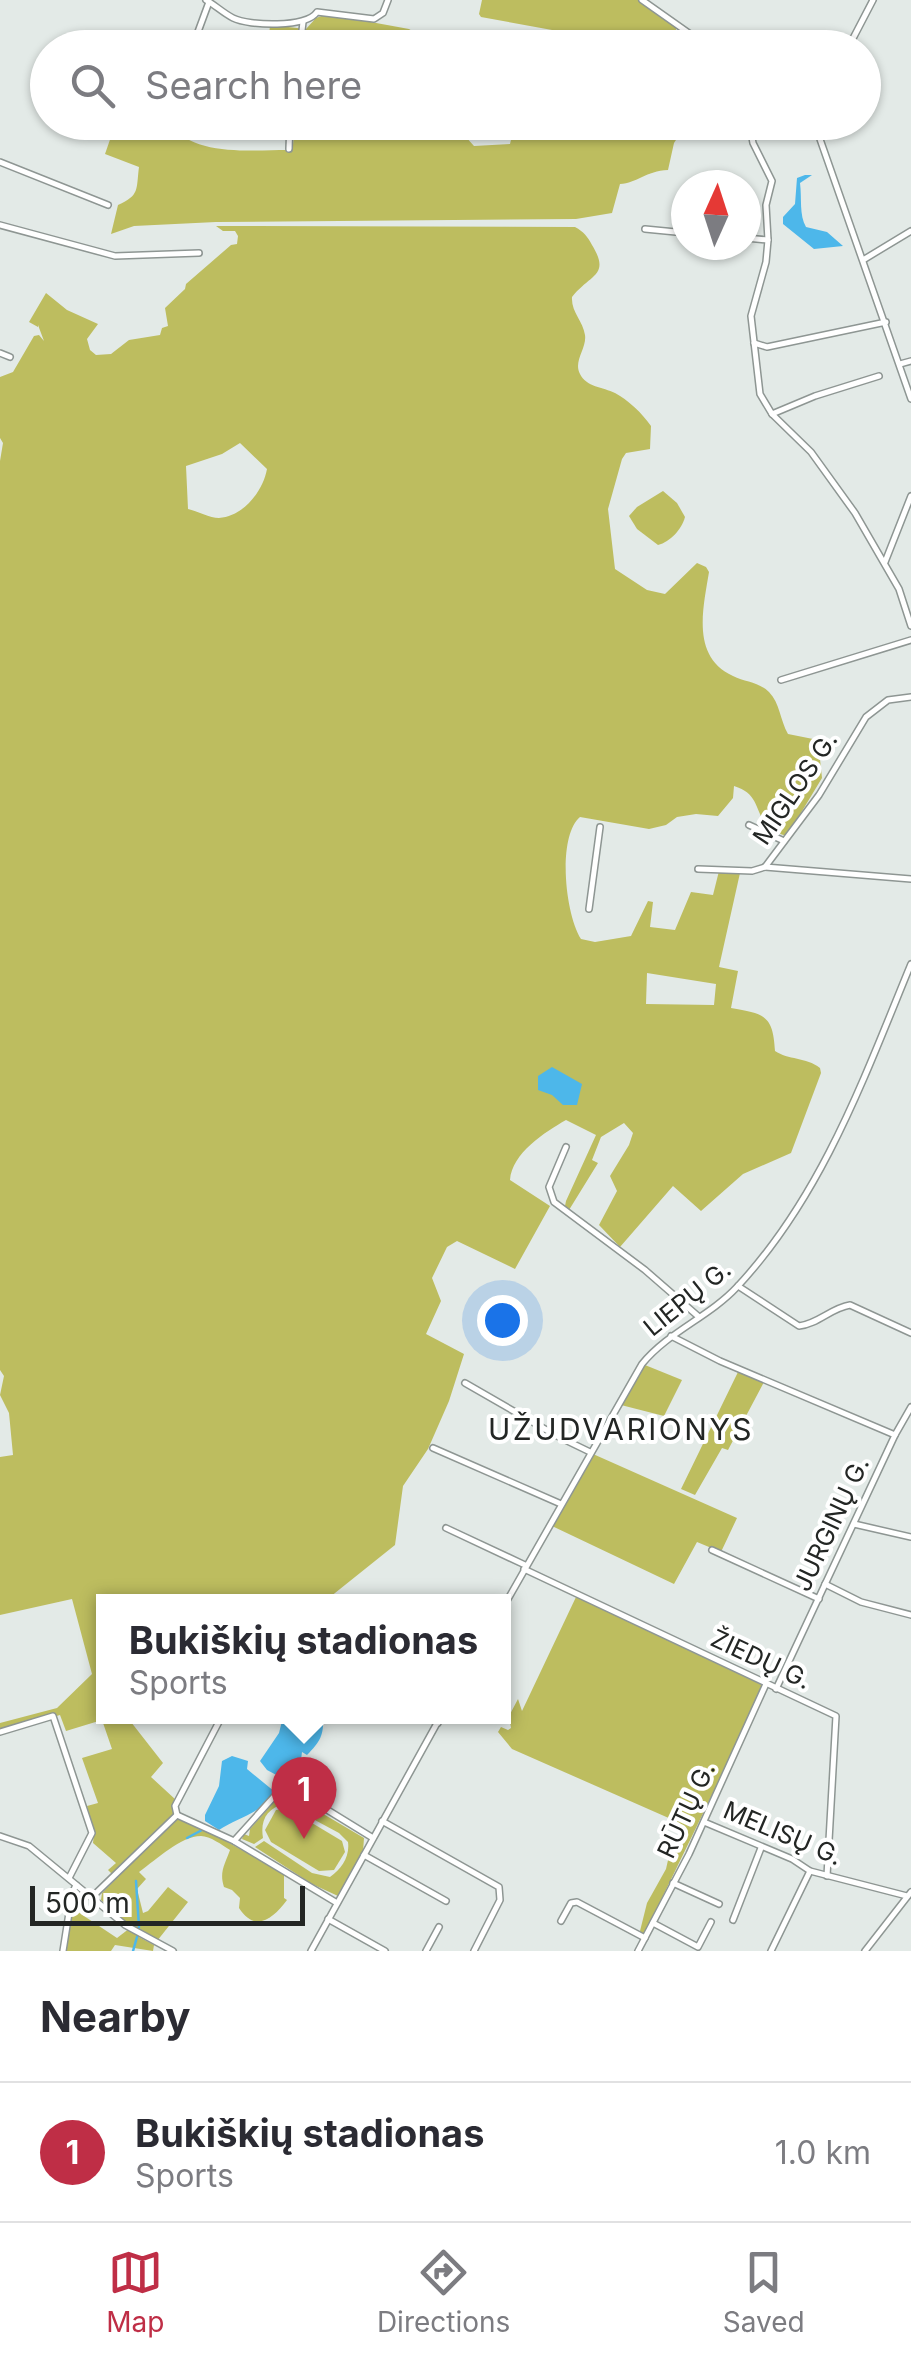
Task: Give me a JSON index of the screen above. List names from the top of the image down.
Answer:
{
  "streets": {
    "street": [
      "MIGLOS G.",
      "LIEPŲ G.",
      "JURGINŲ G.",
      "ŽIEDŲ G.",
      "RŪTŲ G.",
      "MELISŲ G."
    ]
  },
  "crossings": [
    ["LIEPŲ G.", "JURGINŲ G."],
    ["LIEPŲ G.", "ŽIEDŲ G."],
    ["JURGINŲ G.", "ŽIEDŲ G."],
    ["ŽIEDŲ G.", "RŪTŲ G."],
    ["ŽIEDŲ G.", "MELISŲ G."],
    ["RŪTŲ G.", "MELISŲ G."]
  ],
  "districts": ["UŽUDVARIONYS"],
  "scale_bar": "500 m",
  "north": "top",
  "page": {
    "search": "Search here",
    "popup": ["Bukiškių stadionas", "Sports"],
    "pins": "1",
    "scale": "500 m",
    "heading": "Nearby",
    "list": [
      {
        "mark": "1",
        "name": "Bukiškių stadionas",
        "note": "Sports",
        "value": "1.0 km"
      }
    ],
    "nav": ["Map", "Directions", "Saved"]
  }
}
